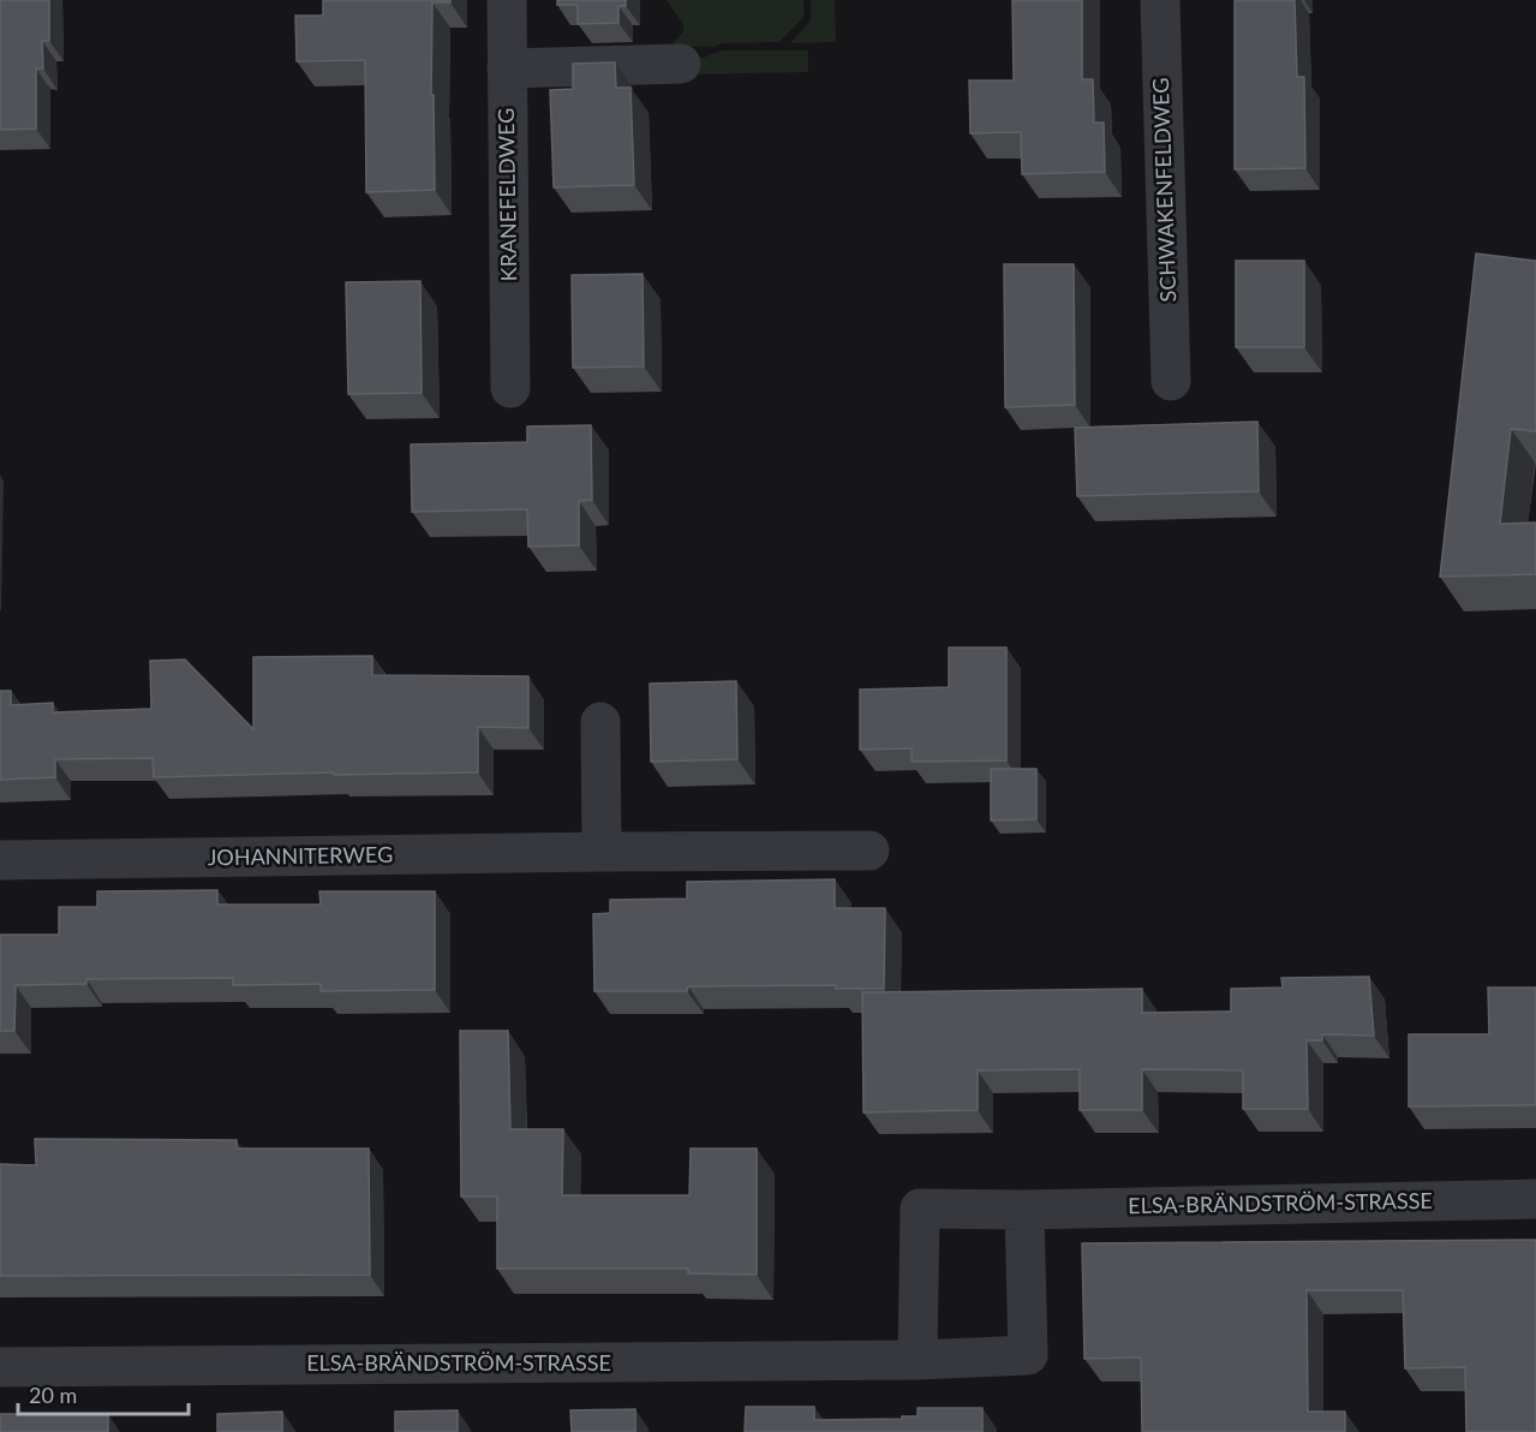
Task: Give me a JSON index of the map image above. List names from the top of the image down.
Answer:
{
  "streets": {
    "street": [
      "SCHWAKENFELDWEG",
      "KRANEFELDWEG",
      "JOHANNITERWEG",
      "ELSA-BRÄNDSTRÖM-STRASSE"
    ]
  },
  "scale_bar": "20 m"
}
